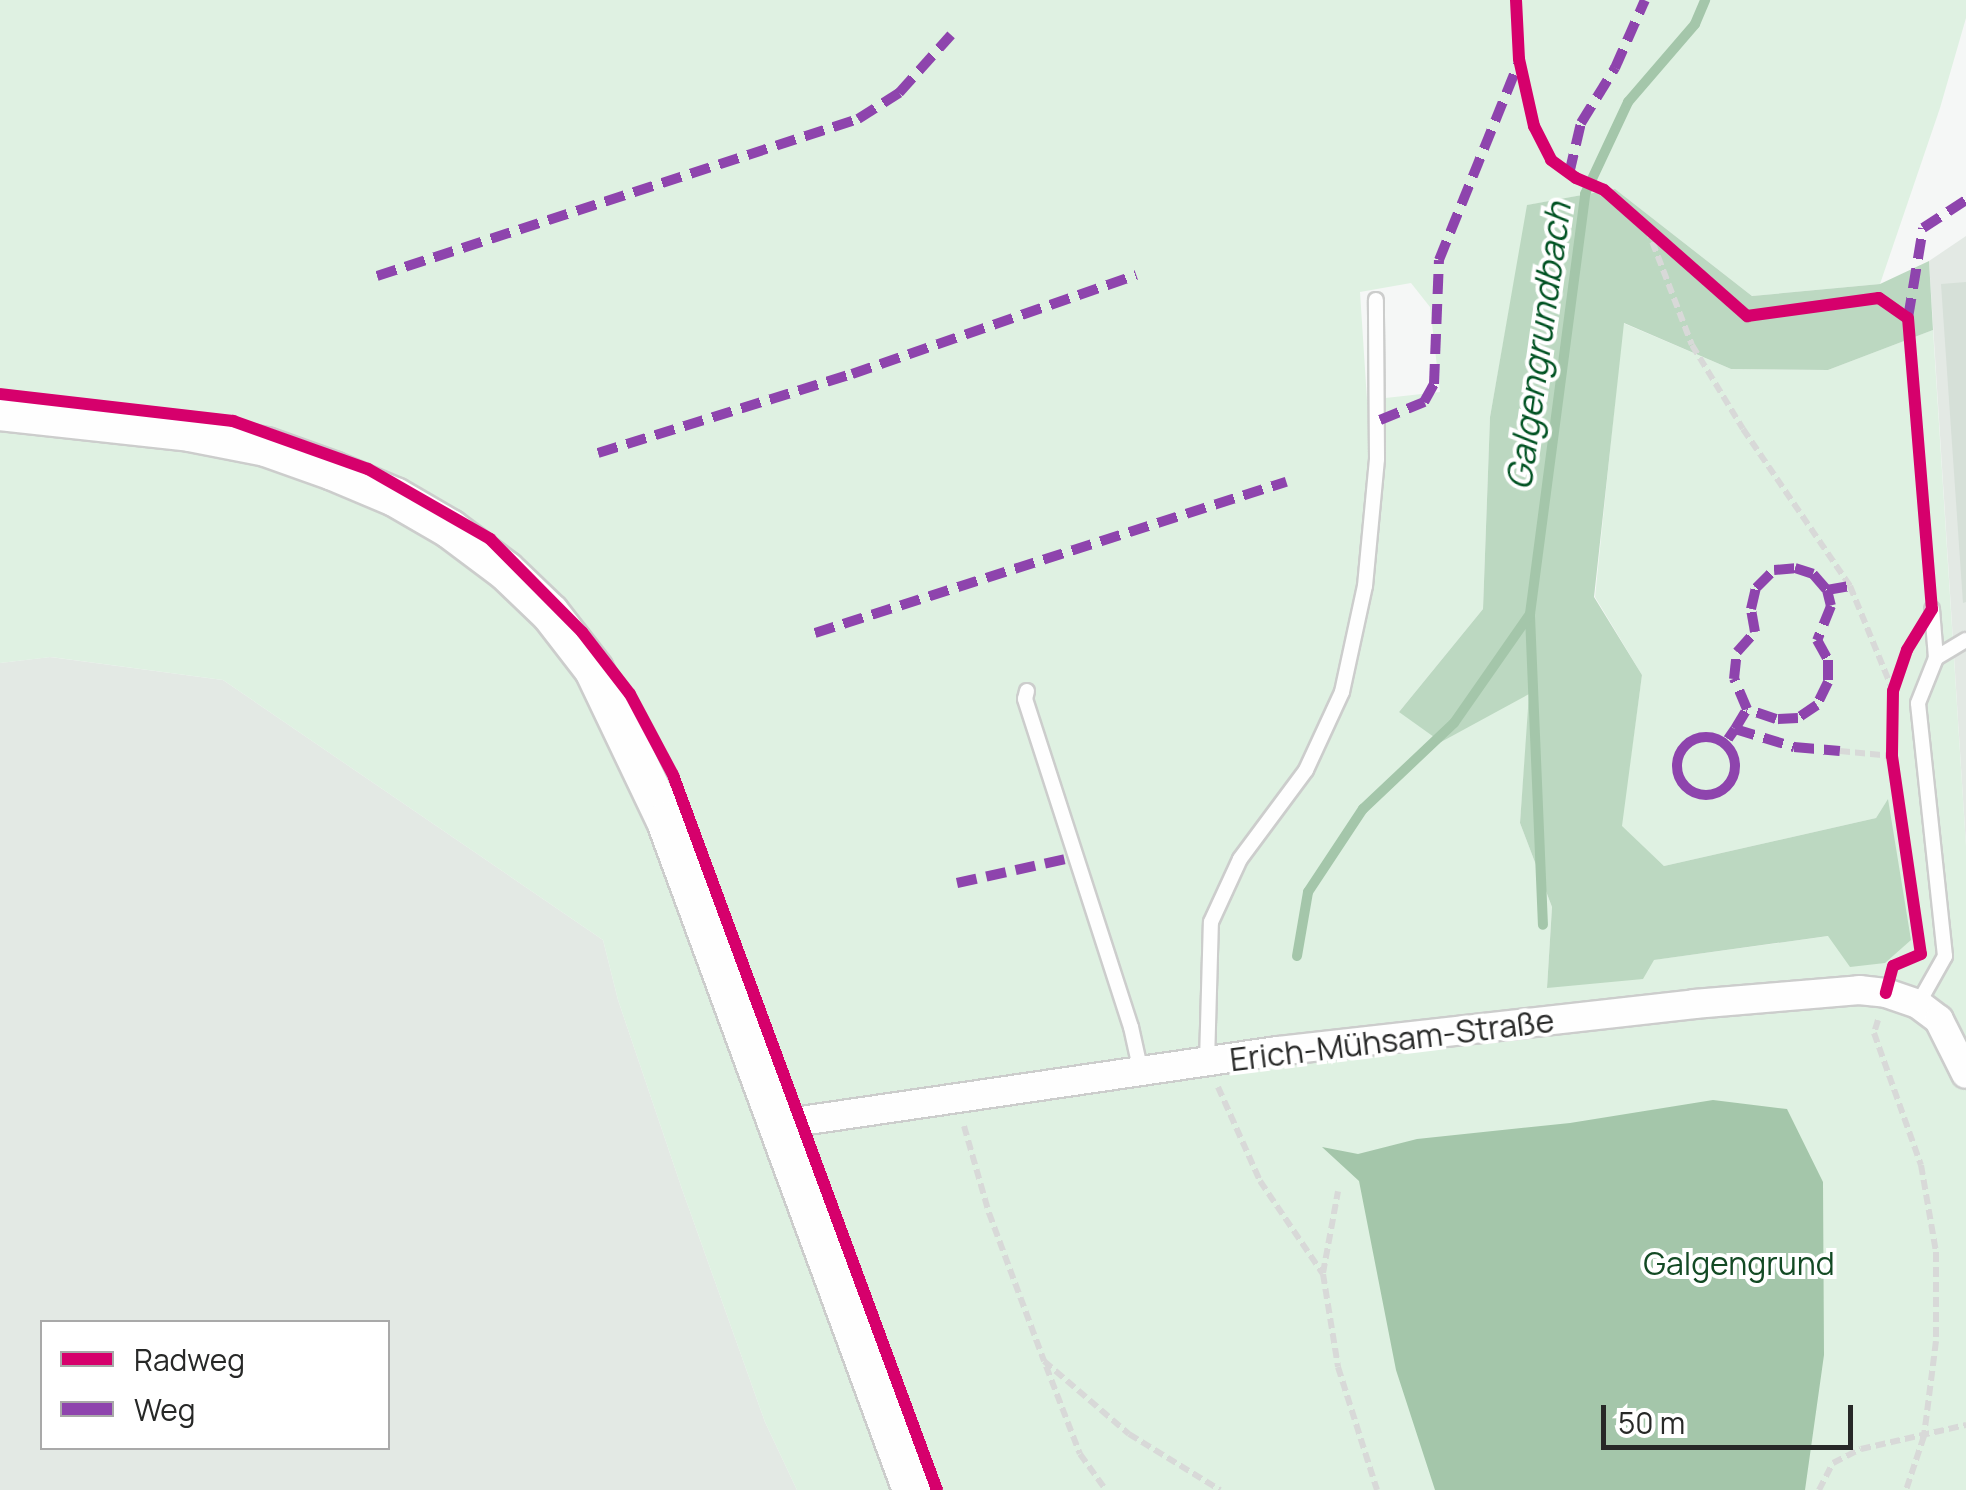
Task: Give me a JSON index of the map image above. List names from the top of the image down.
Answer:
{
  "streets": {
    "street": ["Erich-Mühsam-Straße"]
  },
  "water": ["Galgengrundbach"],
  "parks": ["Galgengrund"],
  "legend": ["Radweg", "Weg"],
  "scale_bar": "50 m"
}
